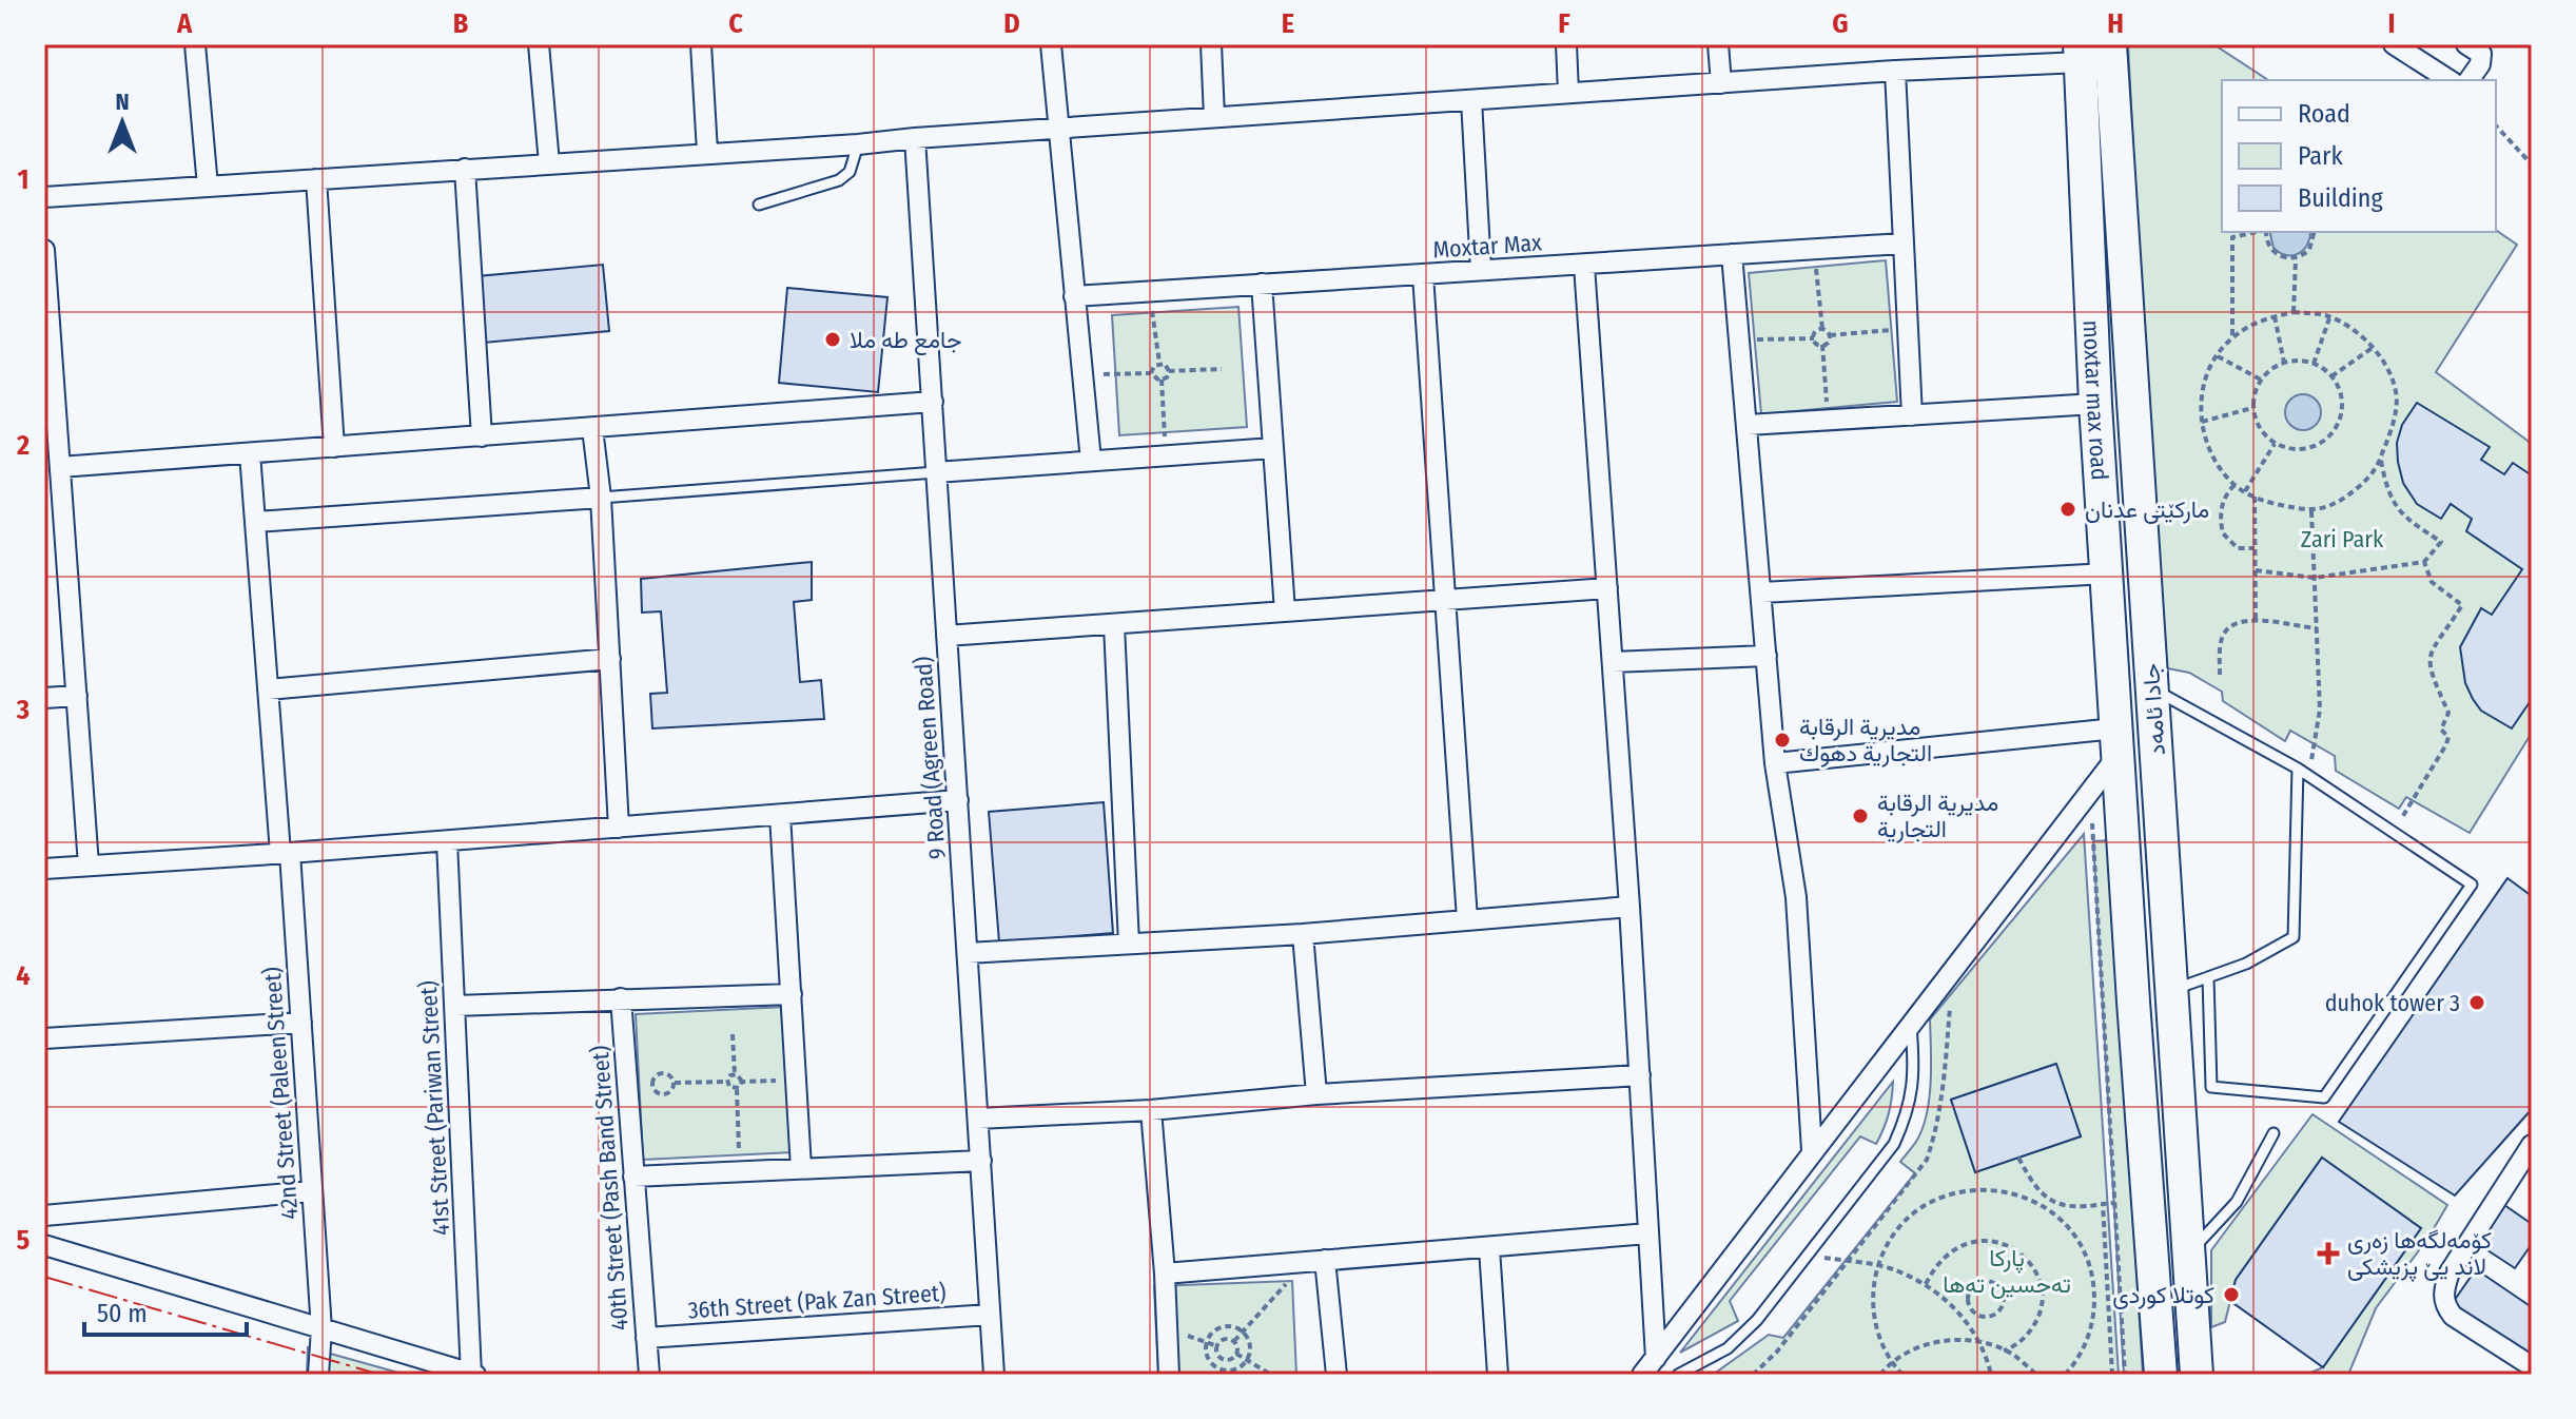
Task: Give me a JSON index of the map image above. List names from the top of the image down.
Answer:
{
  "streets": {
    "main road": ["moxtar max road", "جادا ئامەد"],
    "street": [
      "Moxtar Max",
      "9 Road (Agreen Road)",
      "42nd Street (Paleen Street)",
      "41st Street (Pariwan Street)",
      "40th Street (Pash Band Street)",
      "36th Street (Pak Zan Street)"
    ]
  },
  "crossings": [
    ["moxtar max road", "جادا ئامەد"],
    ["9 Road (Agreen Road)", "36th Street (Pak Zan Street)"],
    ["40th Street (Pash Band Street)", "36th Street (Pak Zan Street)"]
  ],
  "parks": ["Zari Park", "پارکا تەحسین تەها"],
  "places": {
    "other": [
      "جامع طه ملا",
      "مارکێتی عدنان",
      "مديرية الرقابة التجارية دهوك",
      "مديرية الرقابة التجارية",
      "duhok tower 3",
      "كوتلا كوردی"
    ],
    "health": ["کۆمه‌لگه‌ها زه‌ری لاند یێ پزیشکی"]
  },
  "legend": ["Road", "Park", "Building"],
  "scale_bar": "50 m",
  "north": "top",
  "grid": {
    "columns": [
      "A",
      "B",
      "C",
      "D",
      "E",
      "F",
      "G",
      "H",
      "I"
    ],
    "rows": [
      "1",
      "2",
      "3",
      "4",
      "5"
    ]
  }
}
